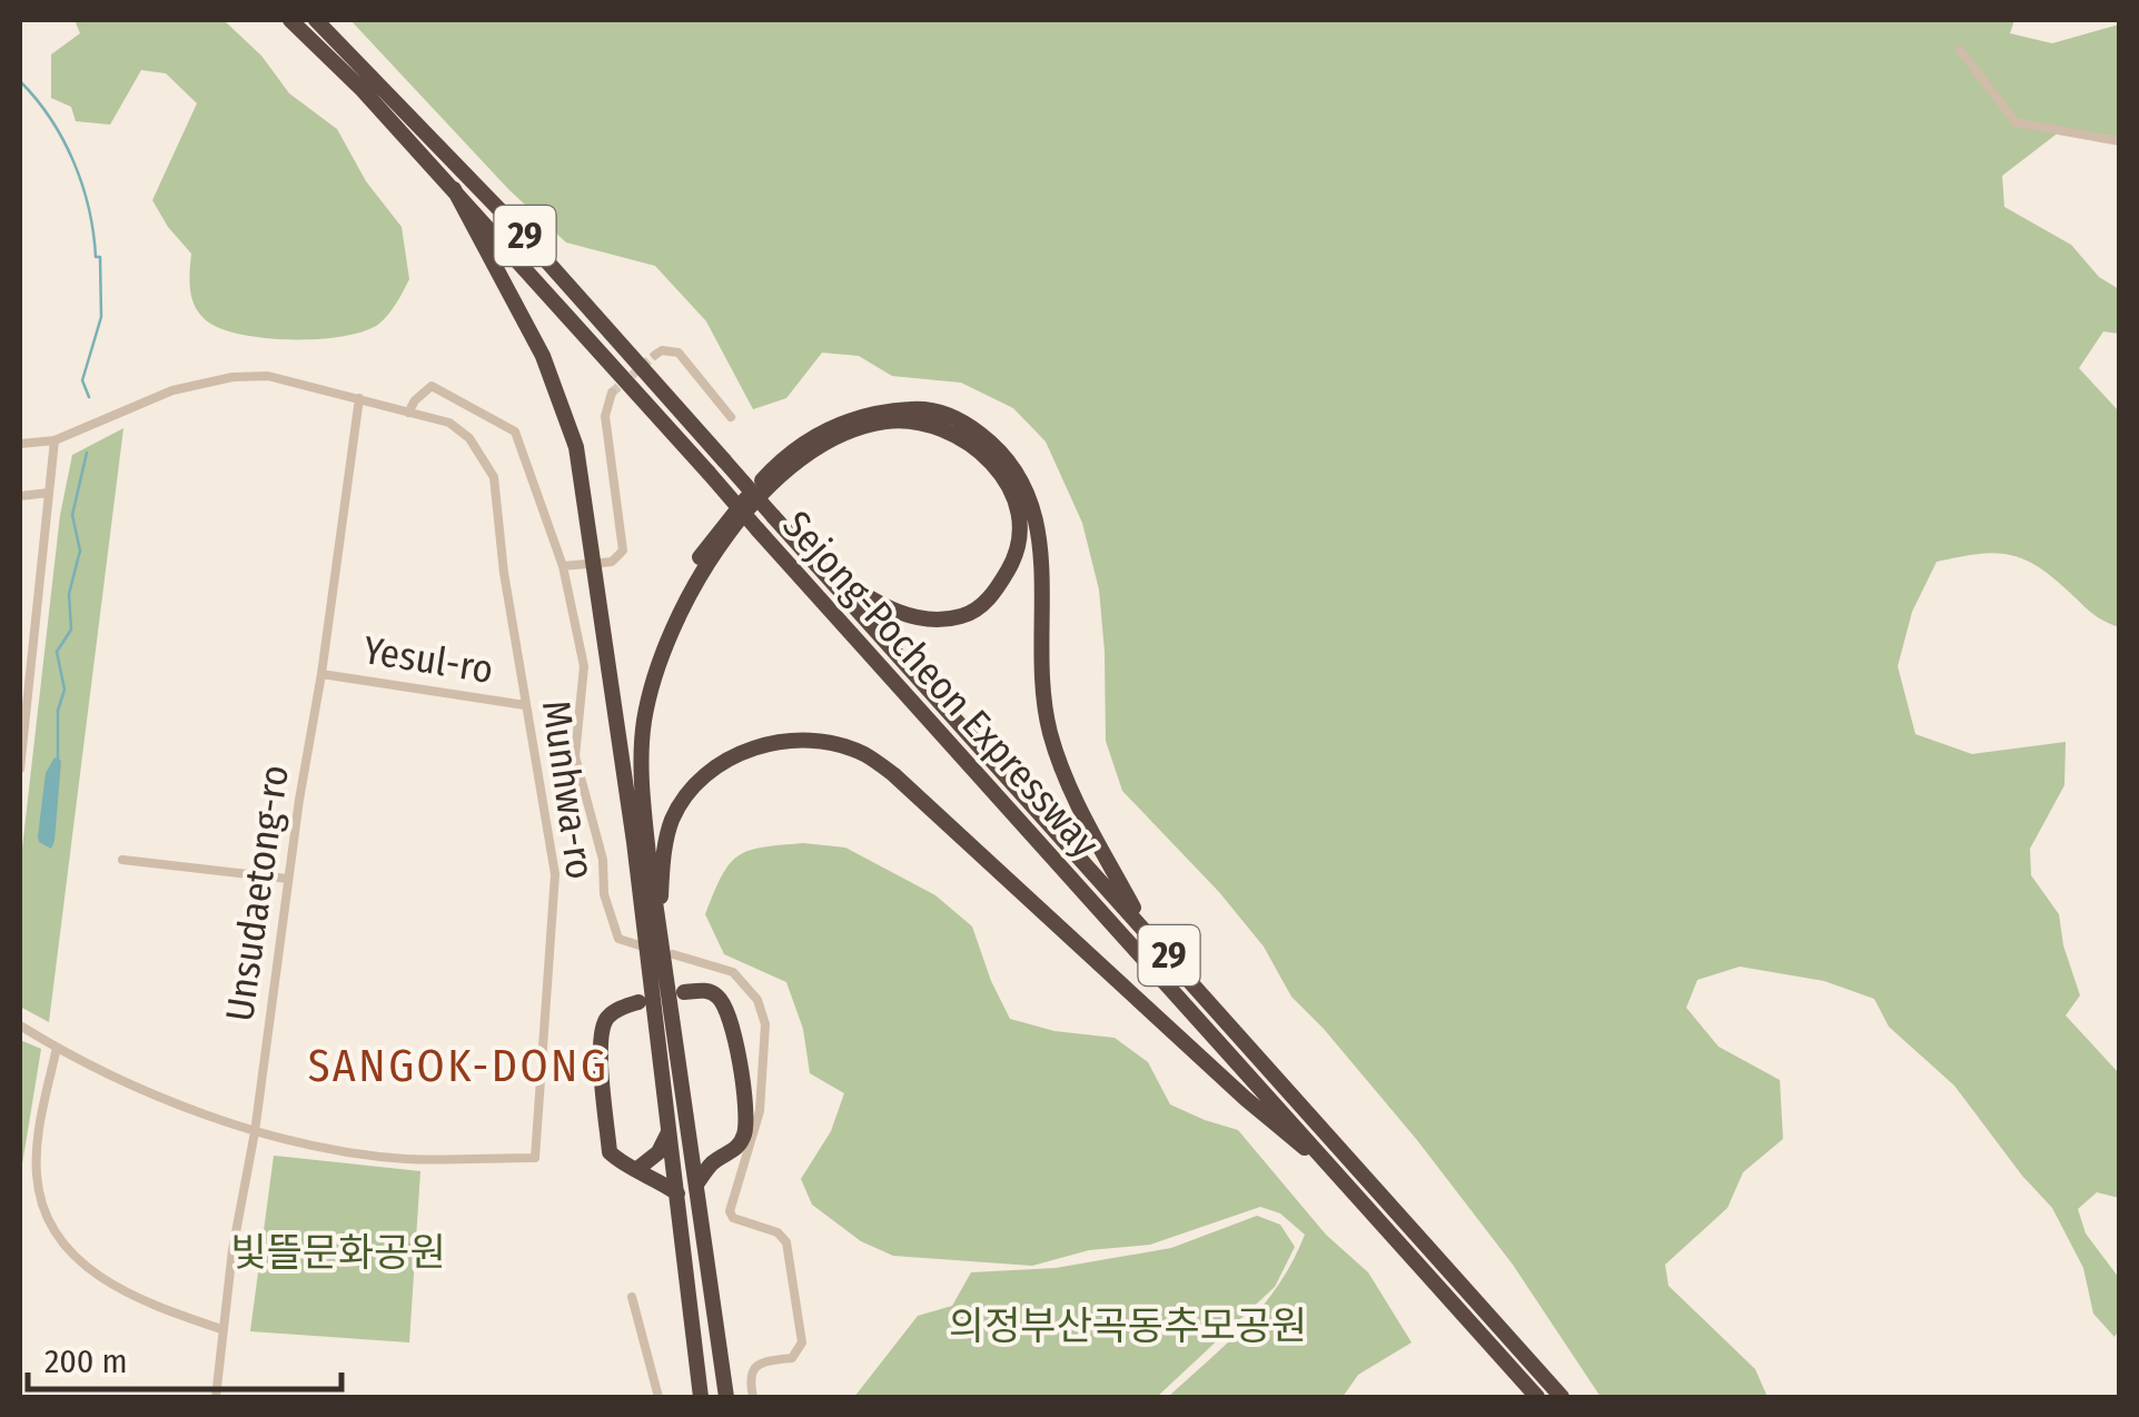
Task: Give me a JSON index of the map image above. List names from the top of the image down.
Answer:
{
  "streets": {
    "highway": ["29", "Sejong-Pocheon Expressway"],
    "street": ["Yesul-ro", "Munhwa-ro", "Unsudaetong-ro"]
  },
  "crossings": [
    ["Yesul-ro", "Munhwa-ro"],
    ["Yesul-ro", "Unsudaetong-ro"],
    ["Munhwa-ro", "Unsudaetong-ro"]
  ],
  "districts": ["SANGOK-DONG"],
  "parks": ["빛뜰문화공원", "의정부산곡동추모공원"],
  "scale_bar": "200 m"
}
